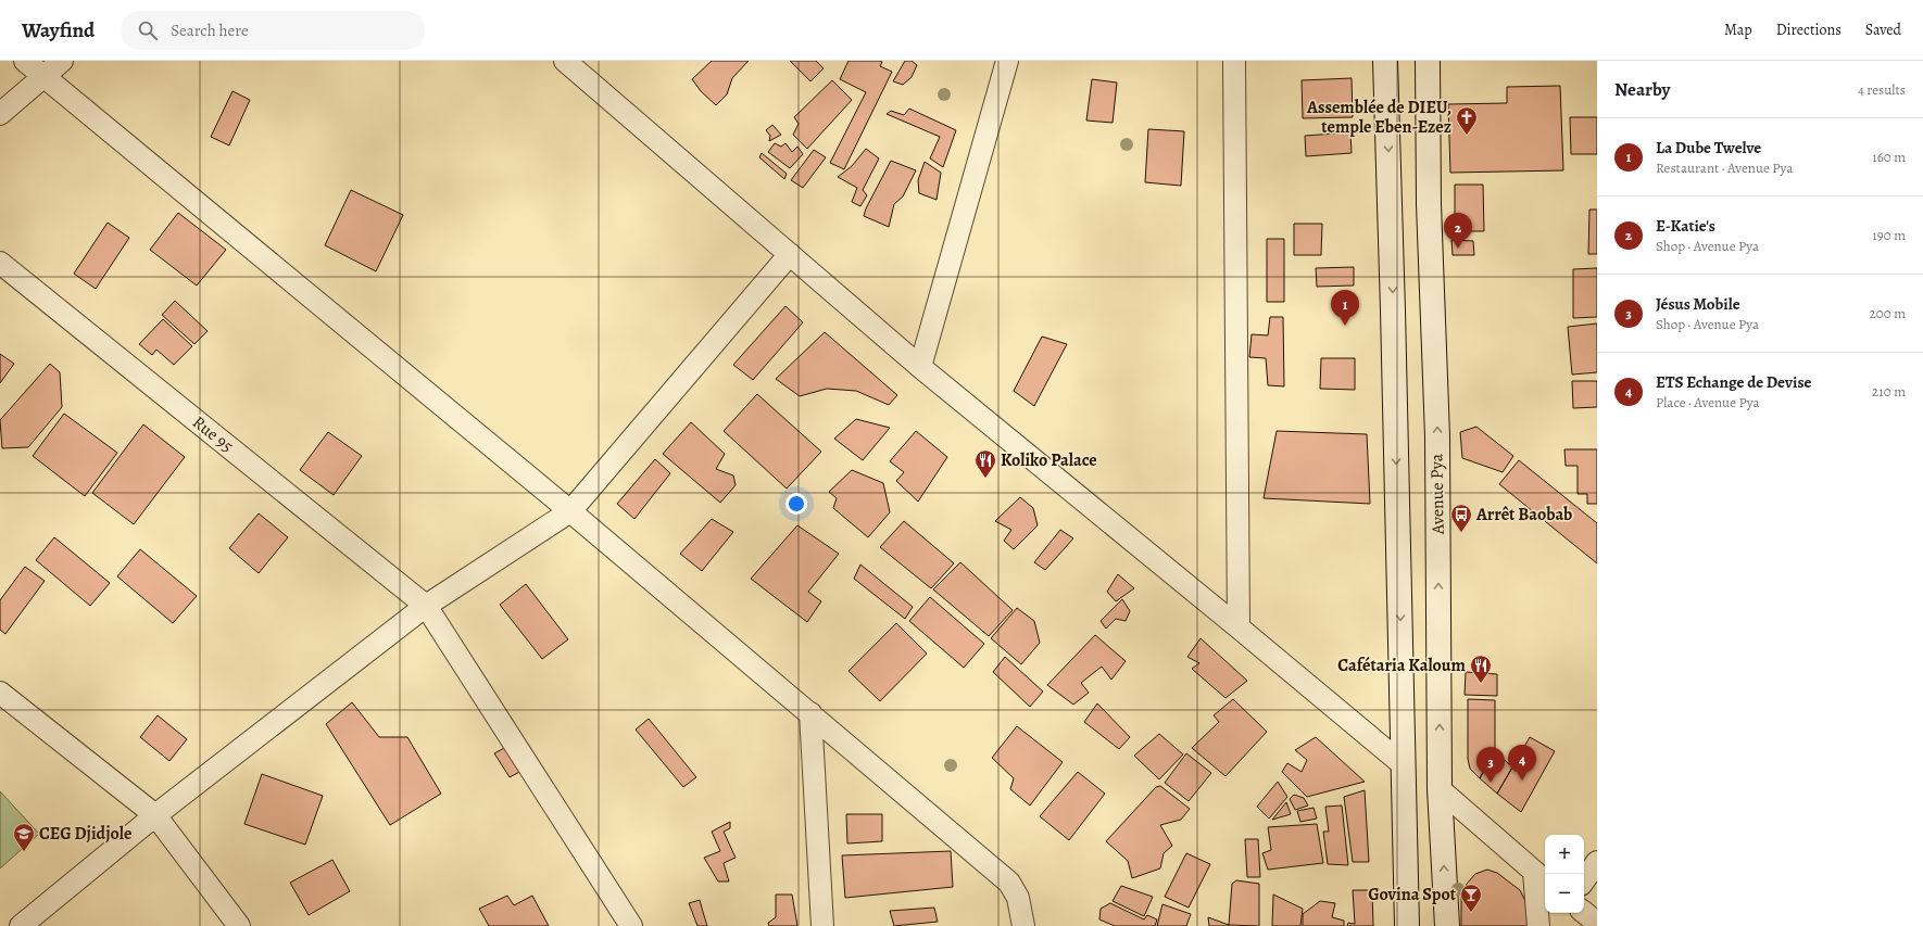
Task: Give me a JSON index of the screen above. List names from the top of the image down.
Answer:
{
  "streets": {
    "main road": ["Avenue Pya"],
    "street": ["Rue 95"]
  },
  "places": {
    "church": ["Assemblée de DIEU, temple Eben-Ezez"],
    "restaurant": ["Koliko Palace", "Cafétaria Kaloum"],
    "bus stop": ["Arrêt Baobab"],
    "school or university": ["CEG Djidjole"],
    "bar": ["Govina Spot"]
  },
  "page": {
    "header": "Wayfind",
    "search": "Search here",
    "nav": ["Map", "Directions", "Saved"],
    "heading": ["Nearby", "4 results"],
    "list": [
      {
        "mark": "1",
        "name": "La Dube Twelve",
        "note": "Restaurant · Avenue Pya",
        "value": "160 m"
      },
      {
        "mark": "2",
        "name": "E-Katie's",
        "note": "Shop · Avenue Pya",
        "value": "190 m"
      },
      {
        "mark": "3",
        "name": "Jésus Mobile",
        "note": "Shop · Avenue Pya",
        "value": "200 m"
      },
      {
        "mark": "4",
        "name": "ETS Echange de Devise",
        "note": "Place · Avenue Pya",
        "value": "210 m"
      }
    ],
    "pins": [
      "2",
      "1",
      "4",
      "3"
    ],
    "map_buttons": ["+", "−"]
  }
}
